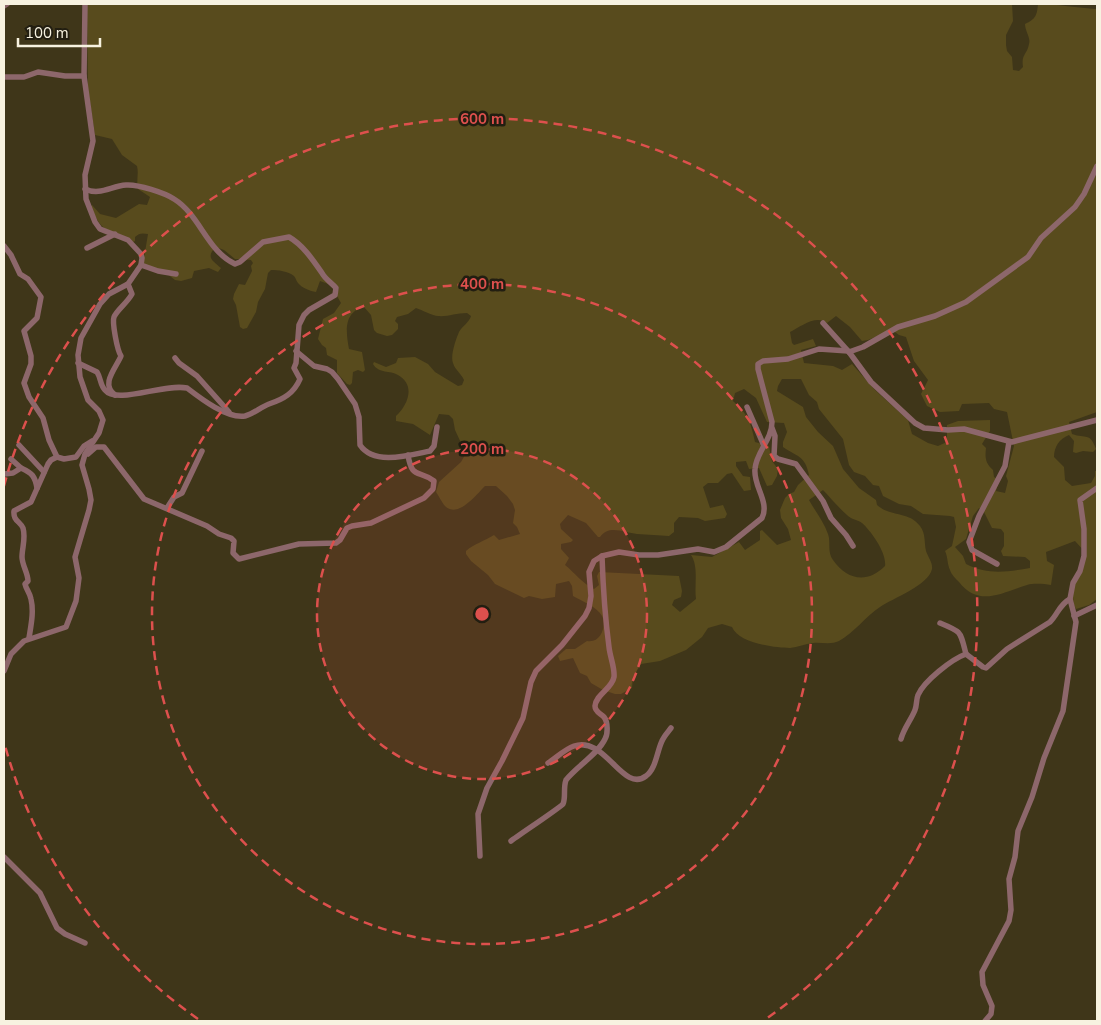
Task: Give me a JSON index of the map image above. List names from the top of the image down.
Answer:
{
  "scale_bar": "100 m",
  "rings": ["600 m", "400 m", "200 m"]
}
